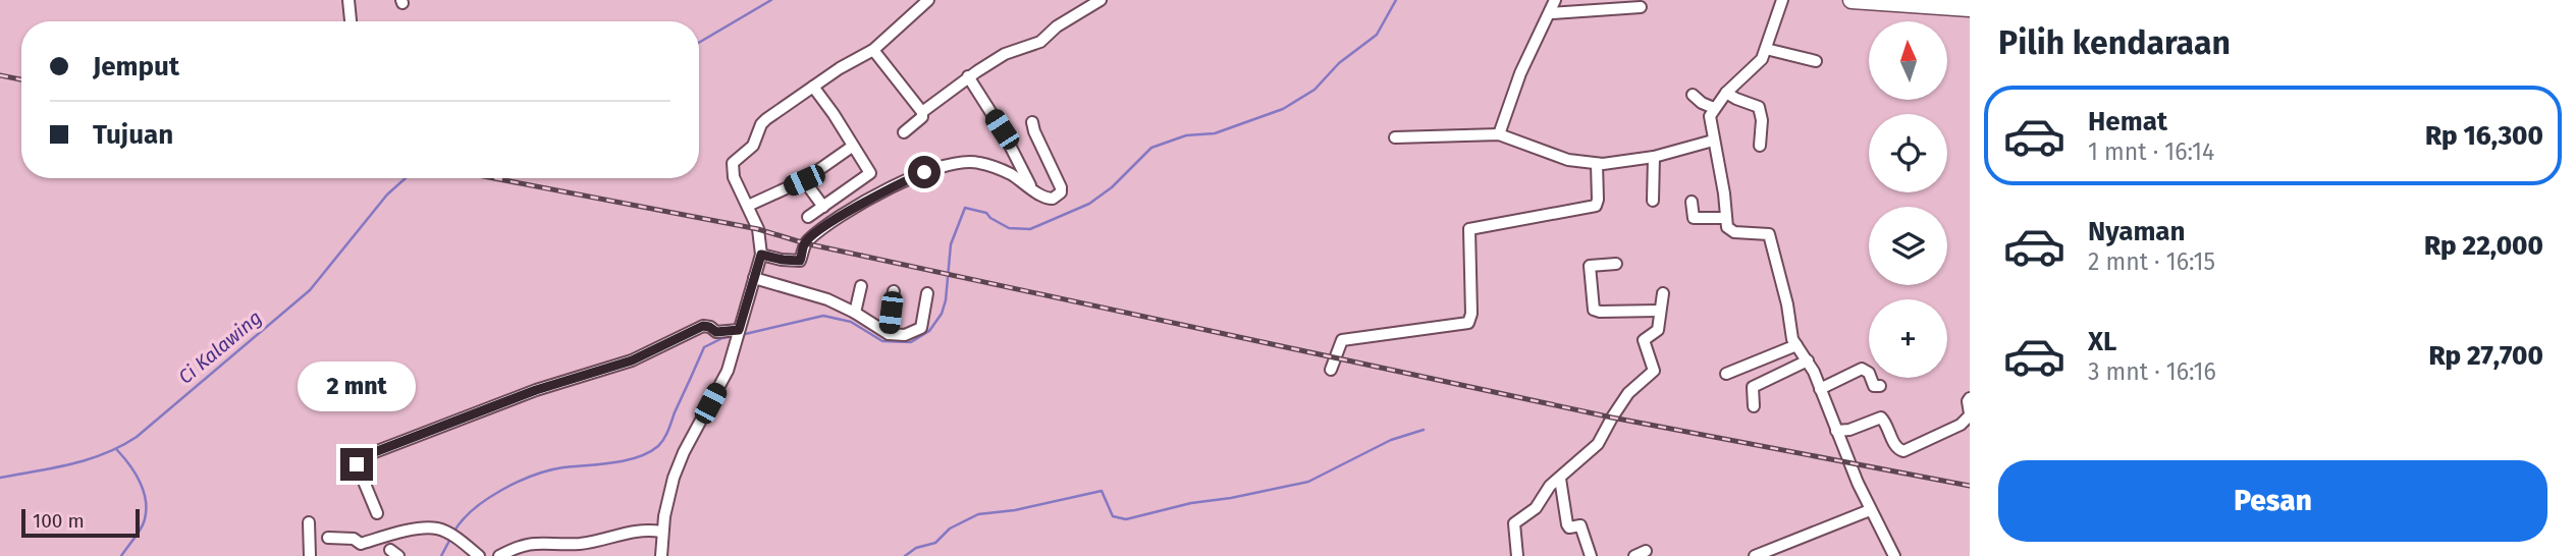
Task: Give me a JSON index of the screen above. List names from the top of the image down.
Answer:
{
  "water": ["Ci Kalawing"],
  "scale_bar": "100 m",
  "north": "top",
  "page": {
    "heading": "Pilih kendaraan",
    "map_buttons": "+",
    "banner": ["Jemput", "Tujuan"],
    "list": [
      {
        "name": "Hemat",
        "note": "1 mnt · 16:14",
        "value": "Rp 16,300"
      },
      {
        "name": "Nyaman",
        "note": "2 mnt · 16:15",
        "value": "Rp 22,000"
      },
      {
        "name": "XL",
        "note": "3 mnt · 16:16",
        "value": "Rp 27,700"
      }
    ],
    "bubble": "2 mnt",
    "buttons": "Pesan",
    "scale": "100 m"
  }
}
